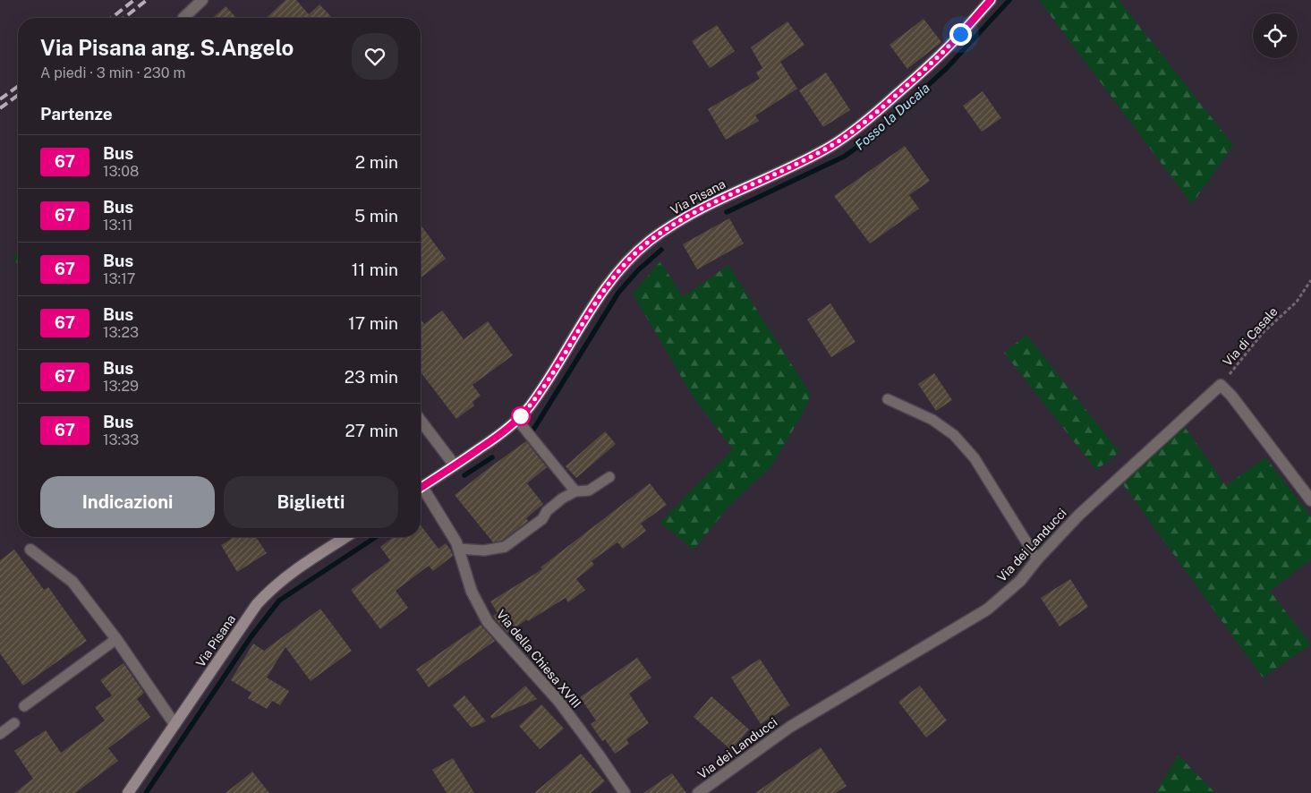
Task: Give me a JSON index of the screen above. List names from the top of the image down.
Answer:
{
  "streets": {
    "main road": ["Via Pisana"],
    "street": ["Via dei Landucci", "Via della Chiesa XVIII"],
    "path": ["Via di Casale"]
  },
  "crossings": [
    ["Via di Casale", "Via dei Landucci"]
  ],
  "water": ["Fosso la Ducaia"],
  "lines": ["bus line 67"],
  "page": {
    "heading": [
      ["Via Pisana ang. S.Angelo", "A piedi · 3 min · 230 m"],
      "Partenze"
    ],
    "list": [
      {
        "mark": "67",
        "name": "Bus",
        "note": "13:08",
        "value": "2 min"
      },
      {
        "mark": "67",
        "name": "Bus",
        "note": "13:11",
        "value": "5 min"
      },
      {
        "mark": "67",
        "name": "Bus",
        "note": "13:17",
        "value": "11 min"
      },
      {
        "mark": "67",
        "name": "Bus",
        "note": "13:23",
        "value": "17 min"
      },
      {
        "mark": "67",
        "name": "Bus",
        "note": "13:29",
        "value": "23 min"
      },
      {
        "mark": "67",
        "name": "Bus",
        "note": "13:33",
        "value": "27 min"
      }
    ],
    "buttons": ["Indicazioni", "Biglietti"]
  }
}
